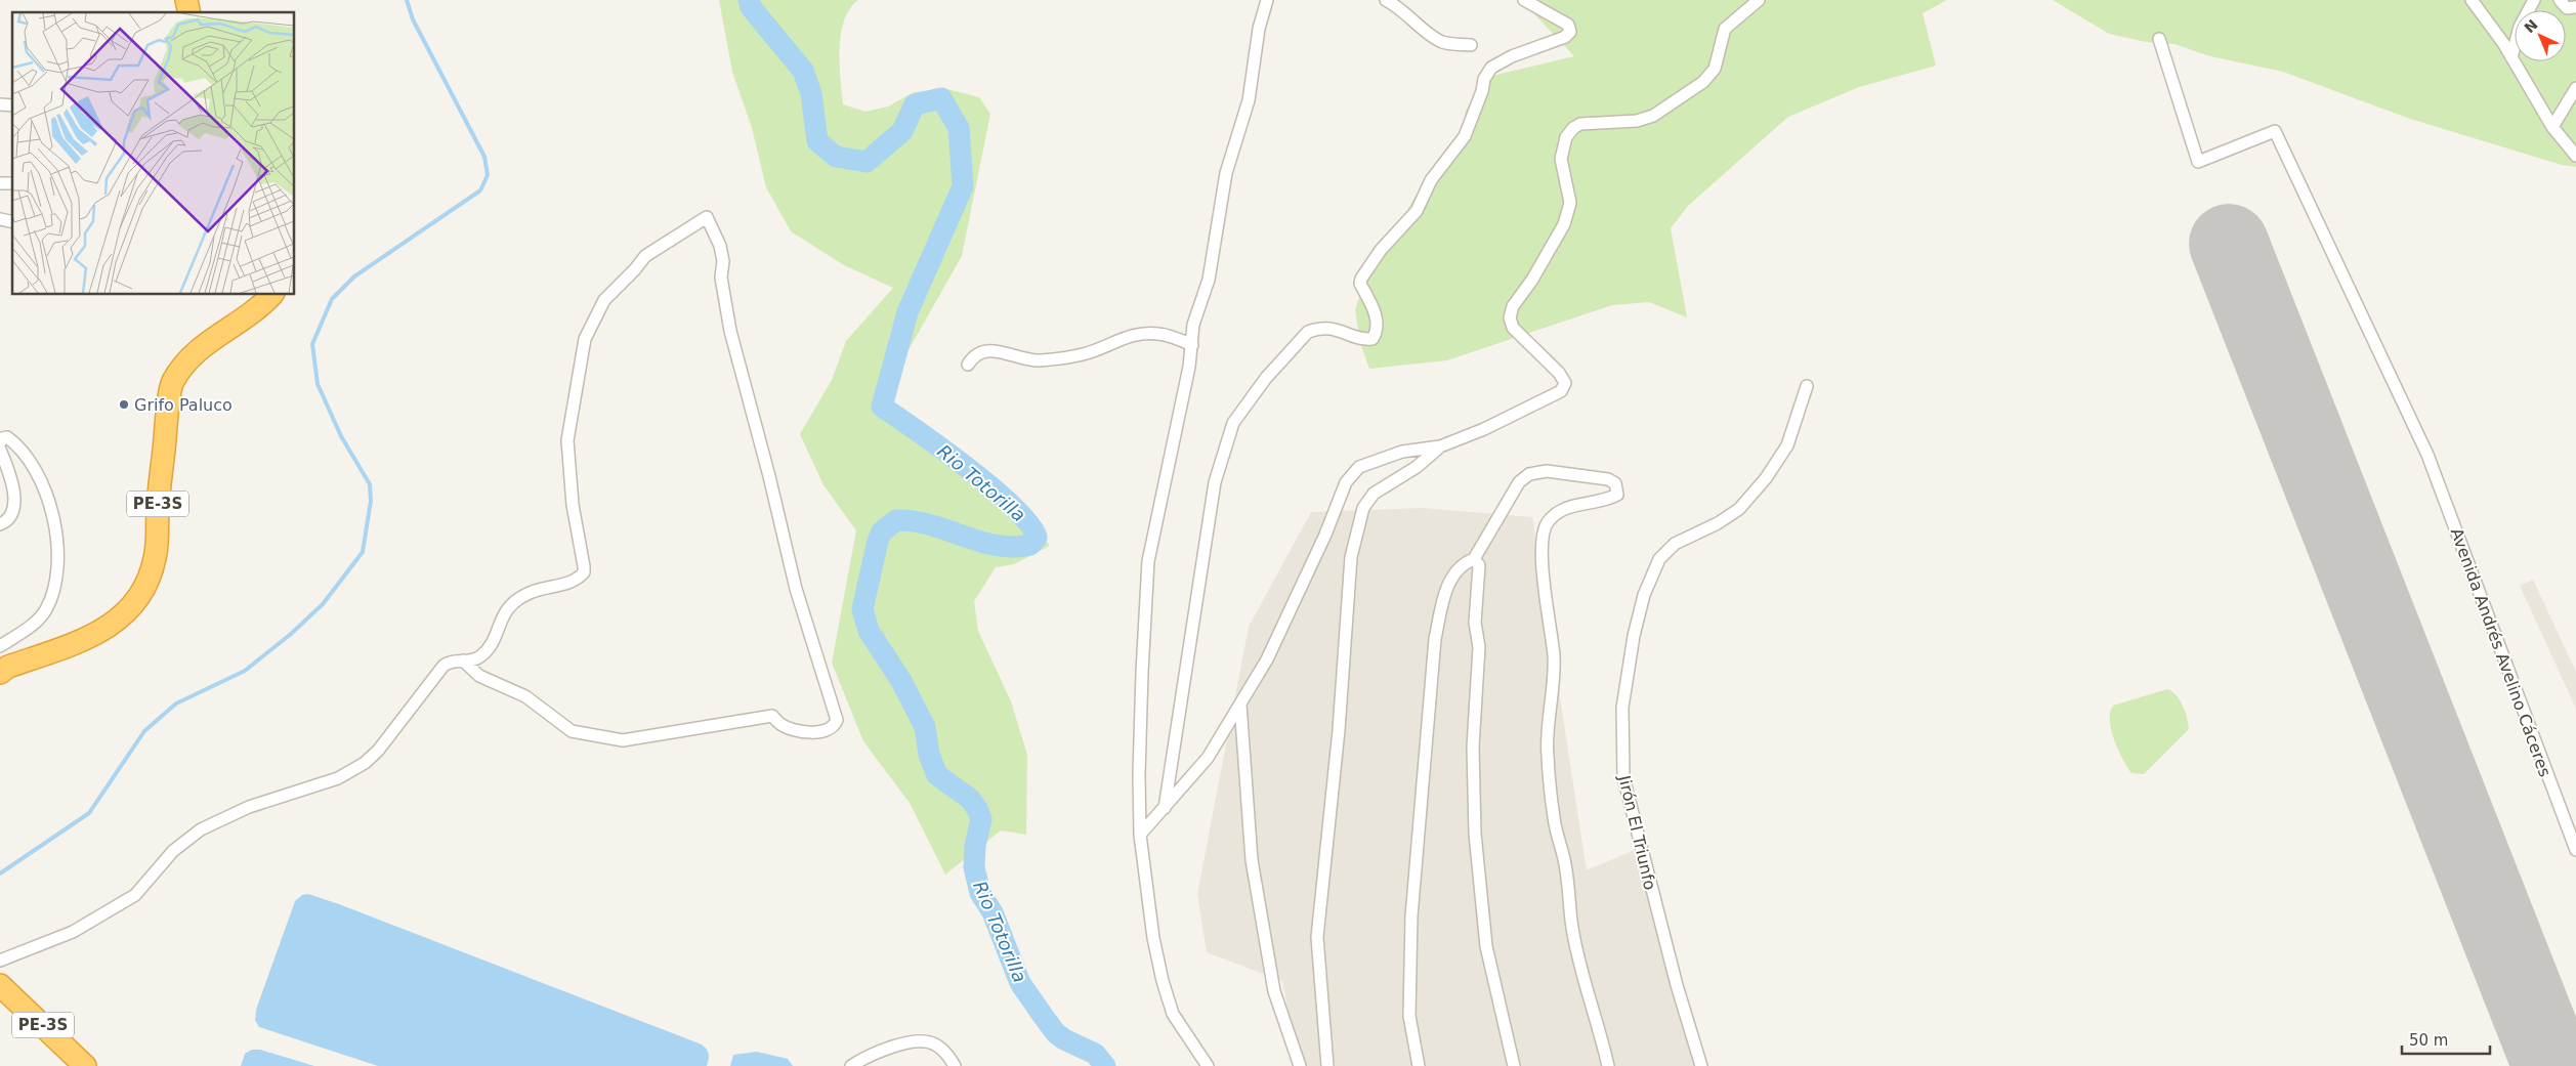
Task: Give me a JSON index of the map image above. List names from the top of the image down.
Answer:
{
  "streets": {
    "highway": ["PE-3S"],
    "street": ["Avenida Andrés Avelino Cáceres", "Jirón El Triunfo"]
  },
  "water": ["Rio Totorilla"],
  "places": ["Grifo Paluco"],
  "scale_bar": "50 m",
  "north": "top left"
}
